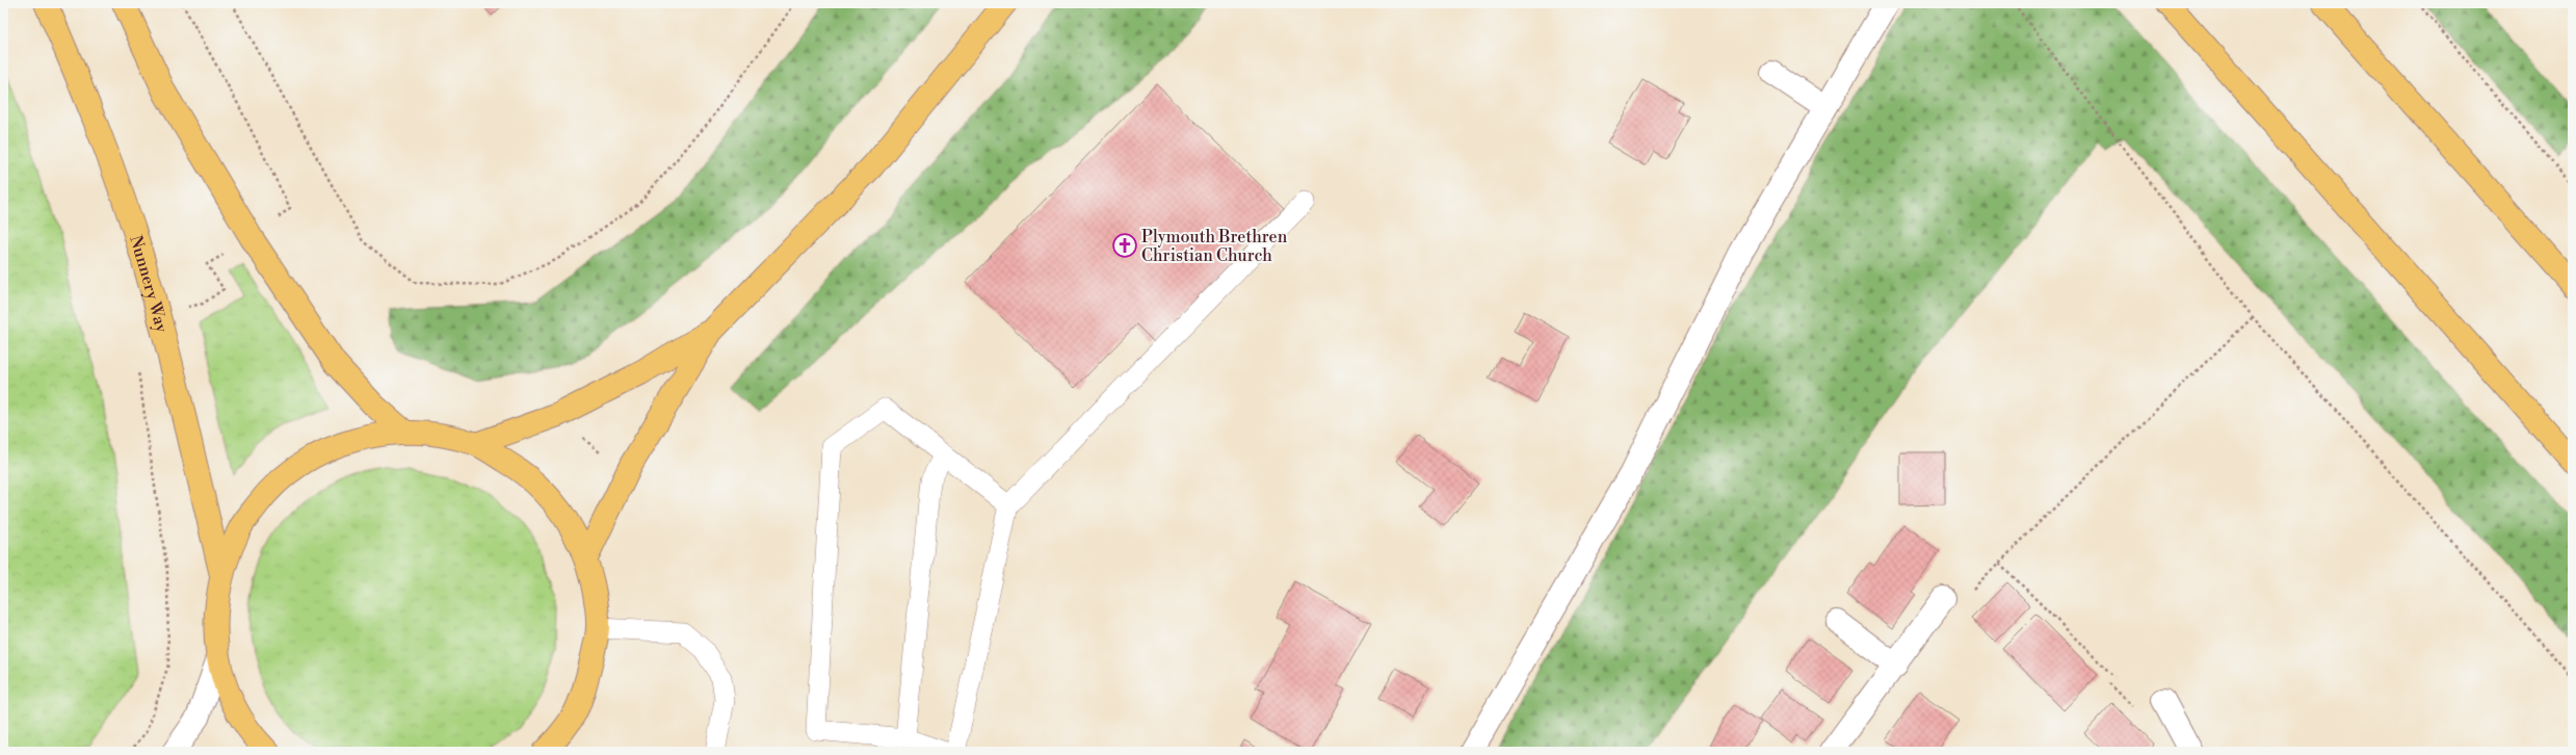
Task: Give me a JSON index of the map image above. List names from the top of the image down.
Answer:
{
  "streets": {
    "main road": ["Nunnery Way"]
  },
  "places": {
    "church": ["Plymouth Brethren Christian Church"]
  }
}
